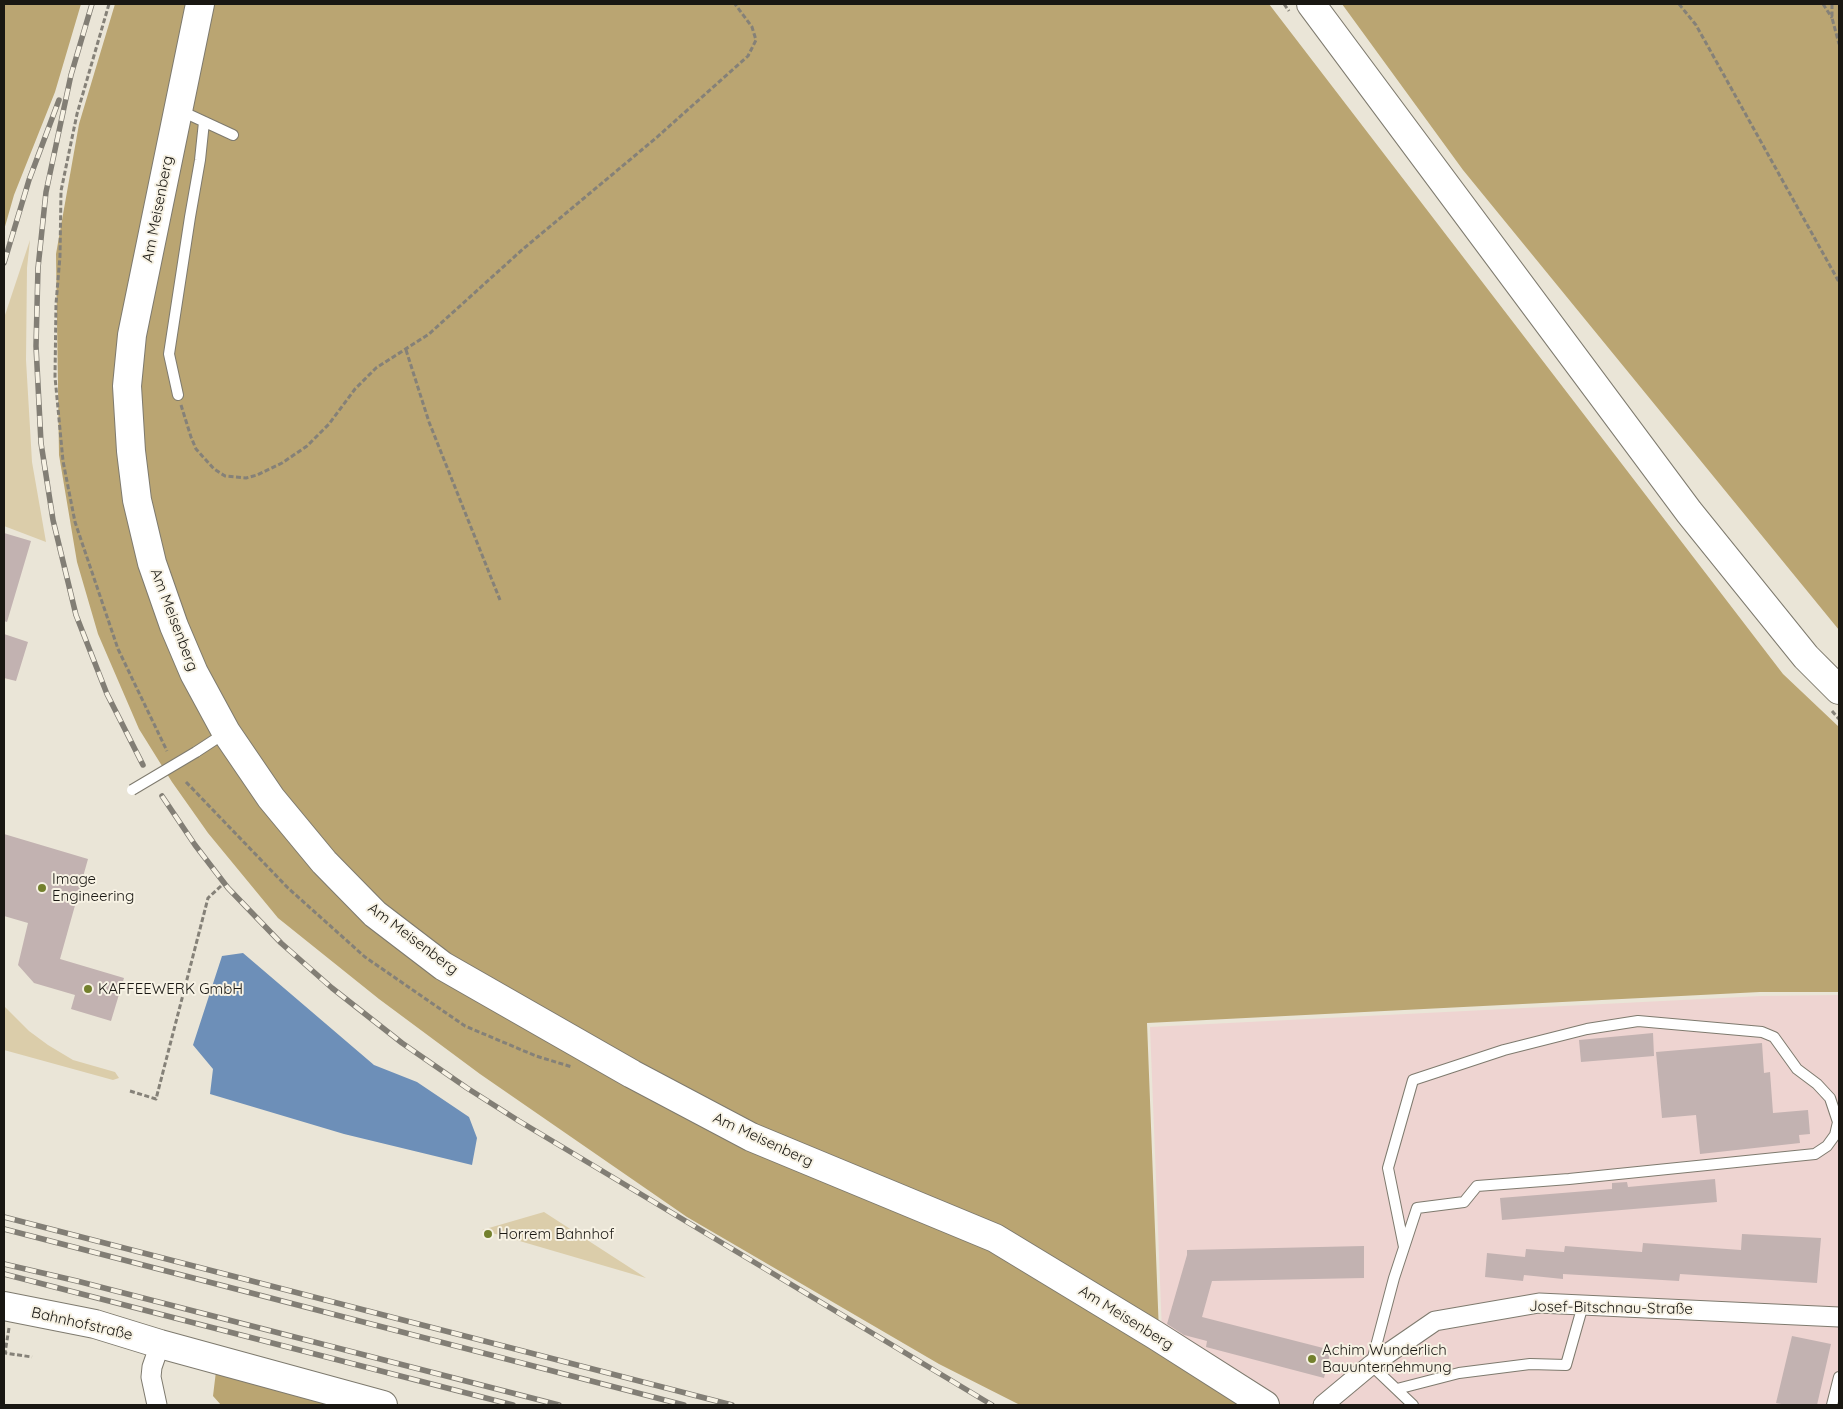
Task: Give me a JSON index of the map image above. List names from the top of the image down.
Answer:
{
  "streets": {
    "street": ["Am Meisenberg", "Josef-Bitschnau-Straße", "Bahnhofstraße"]
  },
  "places": [
    "Image Engineering",
    "KAFFEEWERK GmbH",
    "Horrem Bahnhof",
    "Achim Wunderlich Bauunternehmung"
  ]
}
